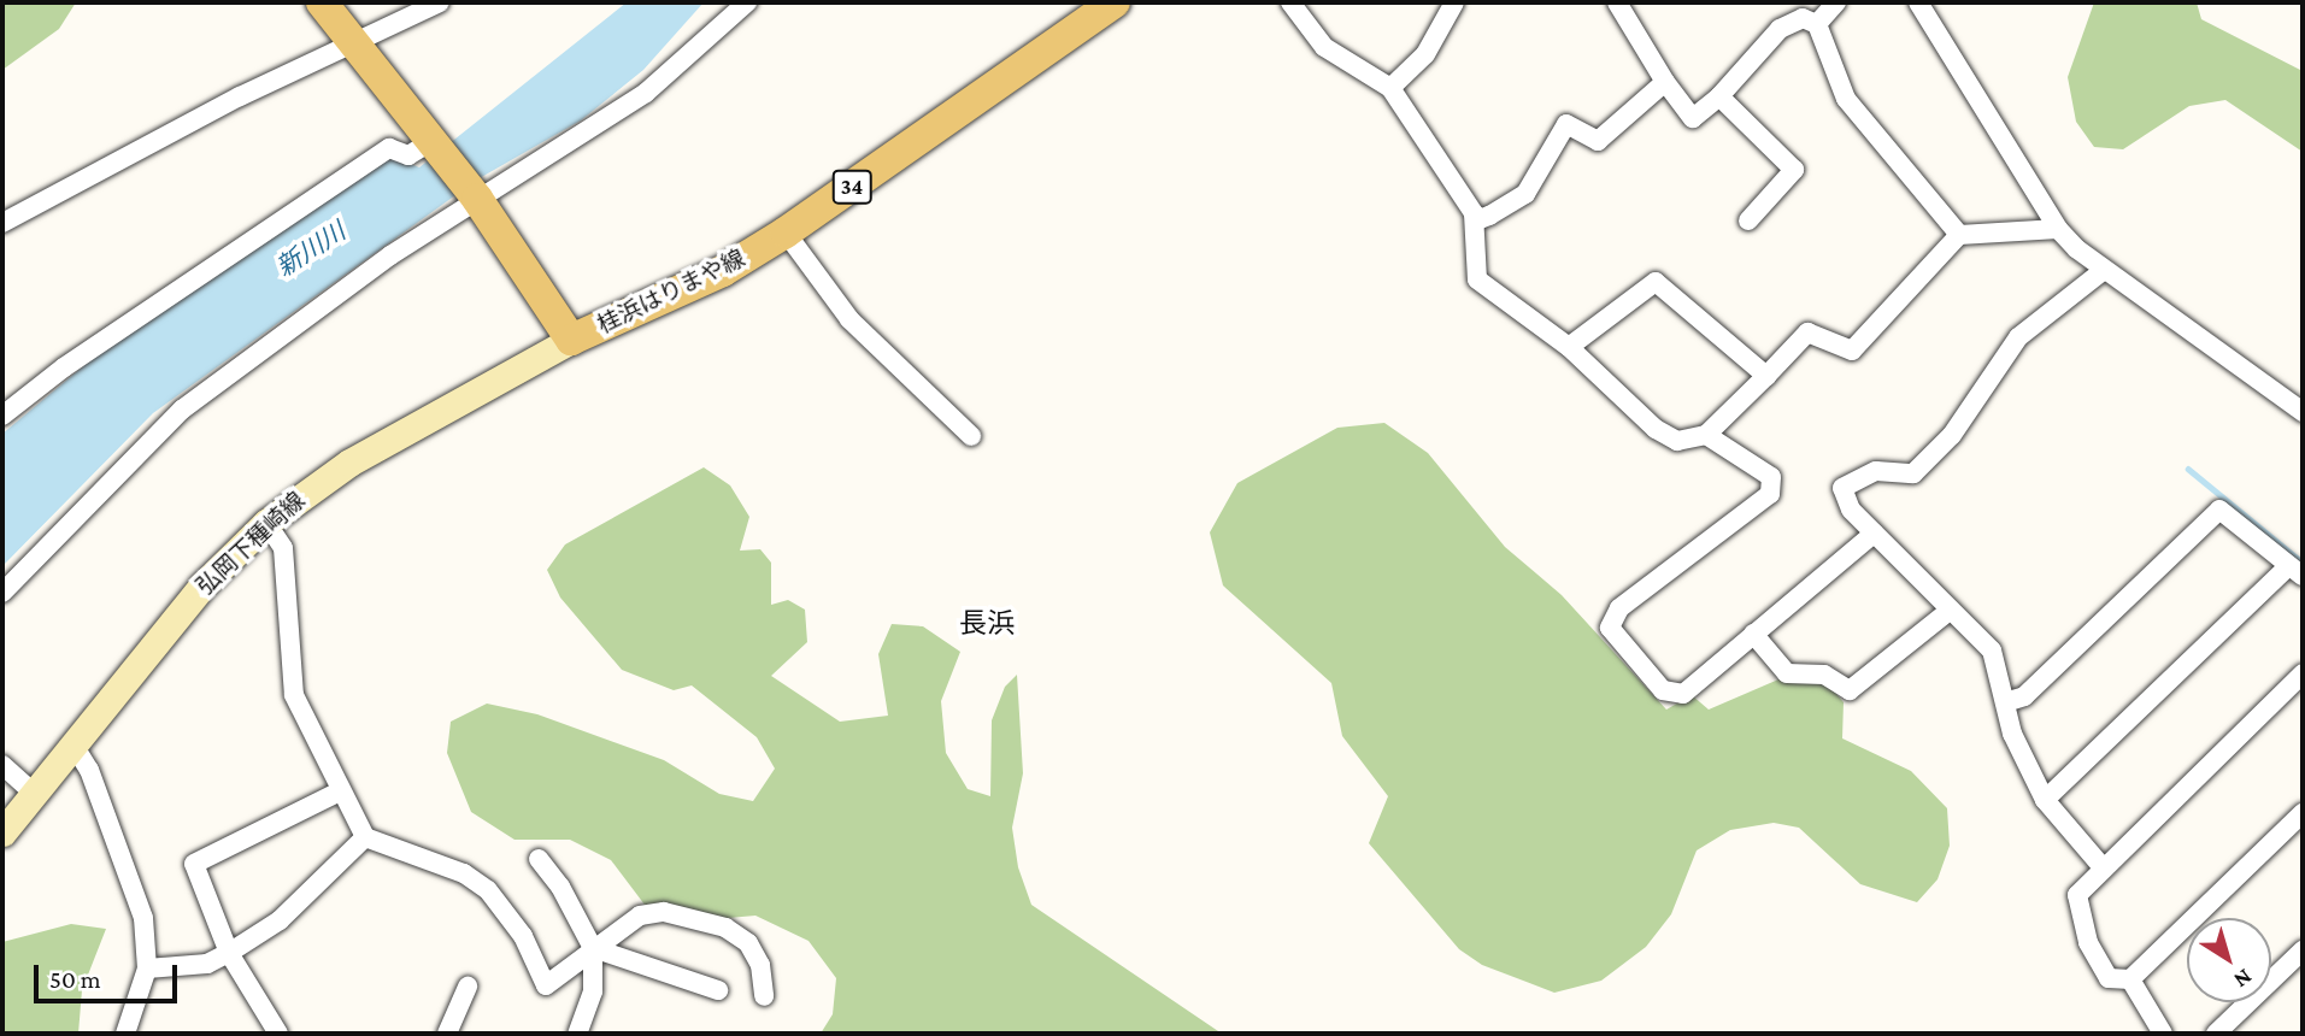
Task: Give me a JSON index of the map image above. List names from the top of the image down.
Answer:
{
  "streets": {
    "main road": ["34", "桂浜はりまや線", "弘岡下種崎線"]
  },
  "crossings": [
    ["桂浜はりまや線", "弘岡下種崎線"]
  ],
  "districts": ["長浜"],
  "water": ["新川川"],
  "scale_bar": "50 m",
  "north": "bottom right"
}
